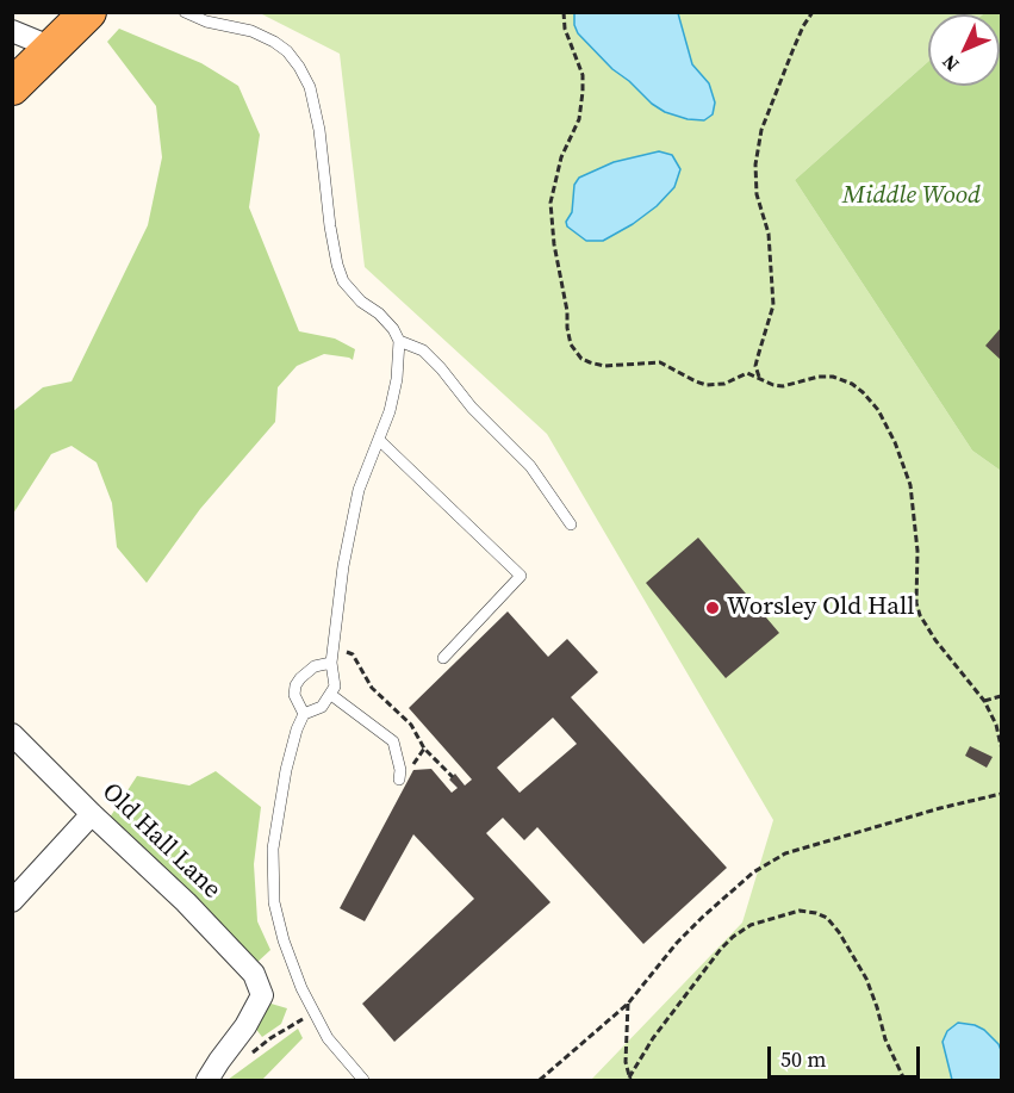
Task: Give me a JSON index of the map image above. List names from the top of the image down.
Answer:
{
  "streets": {
    "street": ["Old Hall Lane"]
  },
  "parks": ["Middle Wood"],
  "places": ["Worsley Old Hall"],
  "scale_bar": "50 m",
  "north": "bottom left"
}
